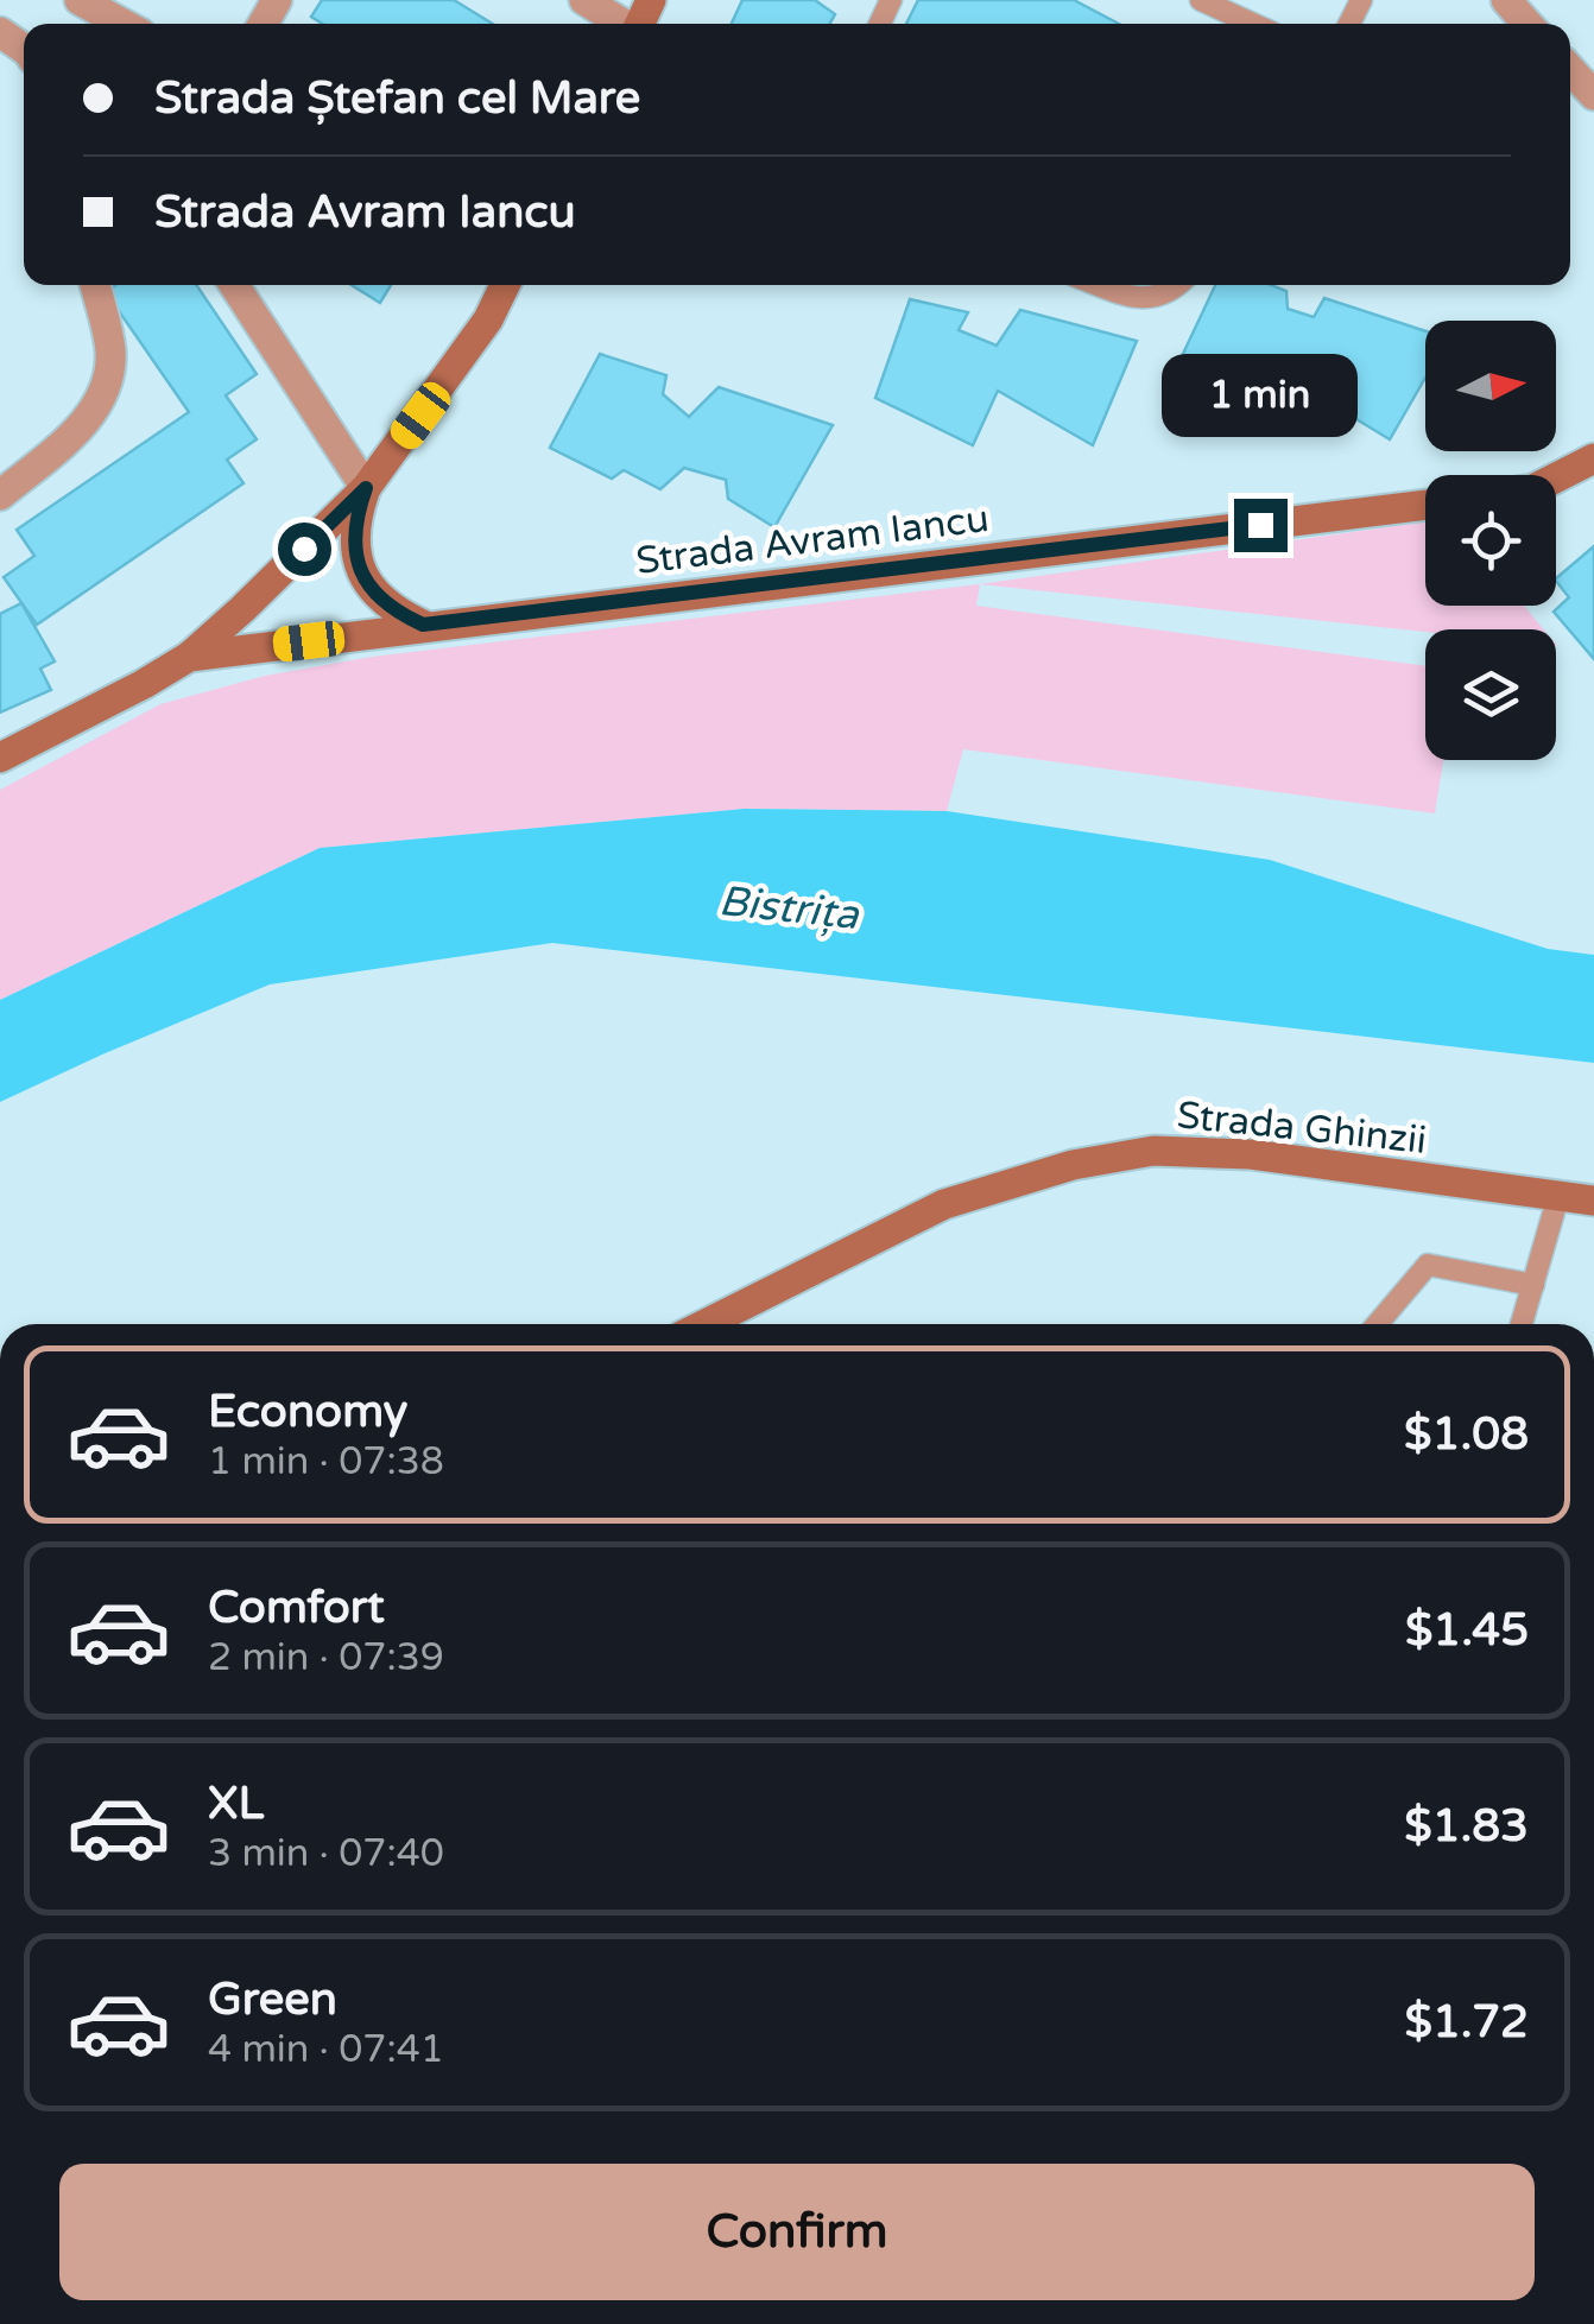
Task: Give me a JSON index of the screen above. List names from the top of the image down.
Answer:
{
  "streets": {
    "street": ["Strada Avram Iancu", "Strada Ghinzii"]
  },
  "water": ["Bistrița"],
  "north": "right",
  "page": {
    "banner": ["Strada Ștefan cel Mare", "Strada Avram Iancu"],
    "bubble": "1 min",
    "list": [
      {
        "name": "Economy",
        "note": "1 min · 07:38",
        "value": "$1.08"
      },
      {
        "name": "Comfort",
        "note": "2 min · 07:39",
        "value": "$1.45"
      },
      {
        "name": "XL",
        "note": "3 min · 07:40",
        "value": "$1.83"
      },
      {
        "name": "Green",
        "note": "4 min · 07:41",
        "value": "$1.72"
      }
    ],
    "buttons": "Confirm"
  }
}
